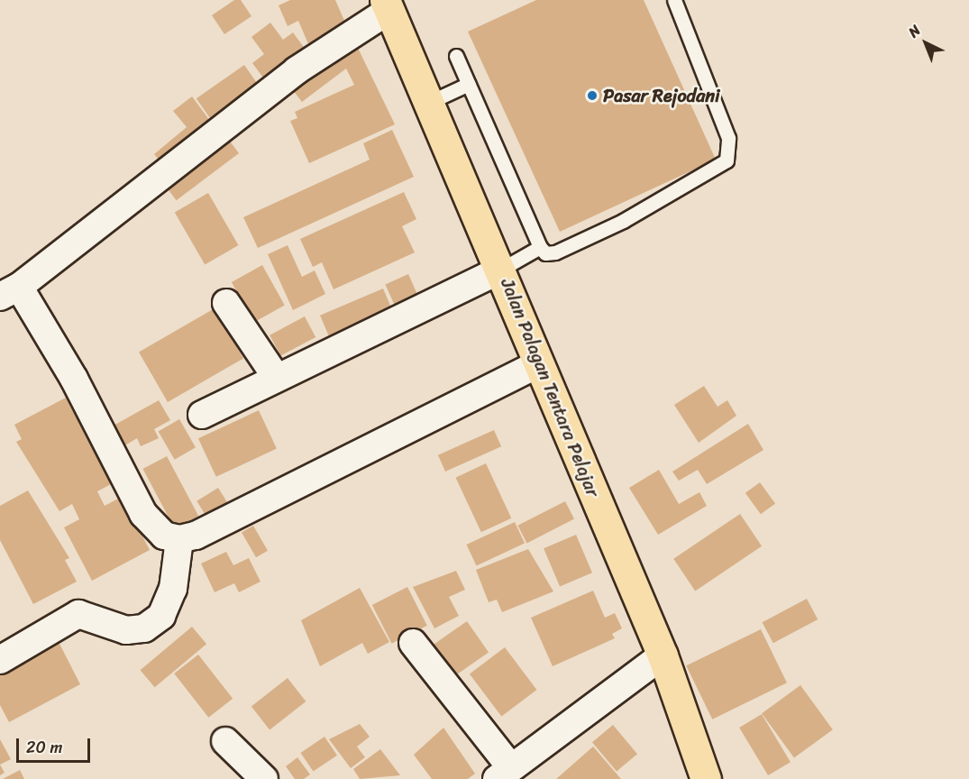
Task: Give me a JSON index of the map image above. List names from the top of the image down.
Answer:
{
  "streets": {
    "main road": ["Jalan Palagan Tentara Pelajar"]
  },
  "places": ["Pasar Rejodani"],
  "scale_bar": "20 m",
  "north": "top left"
}
